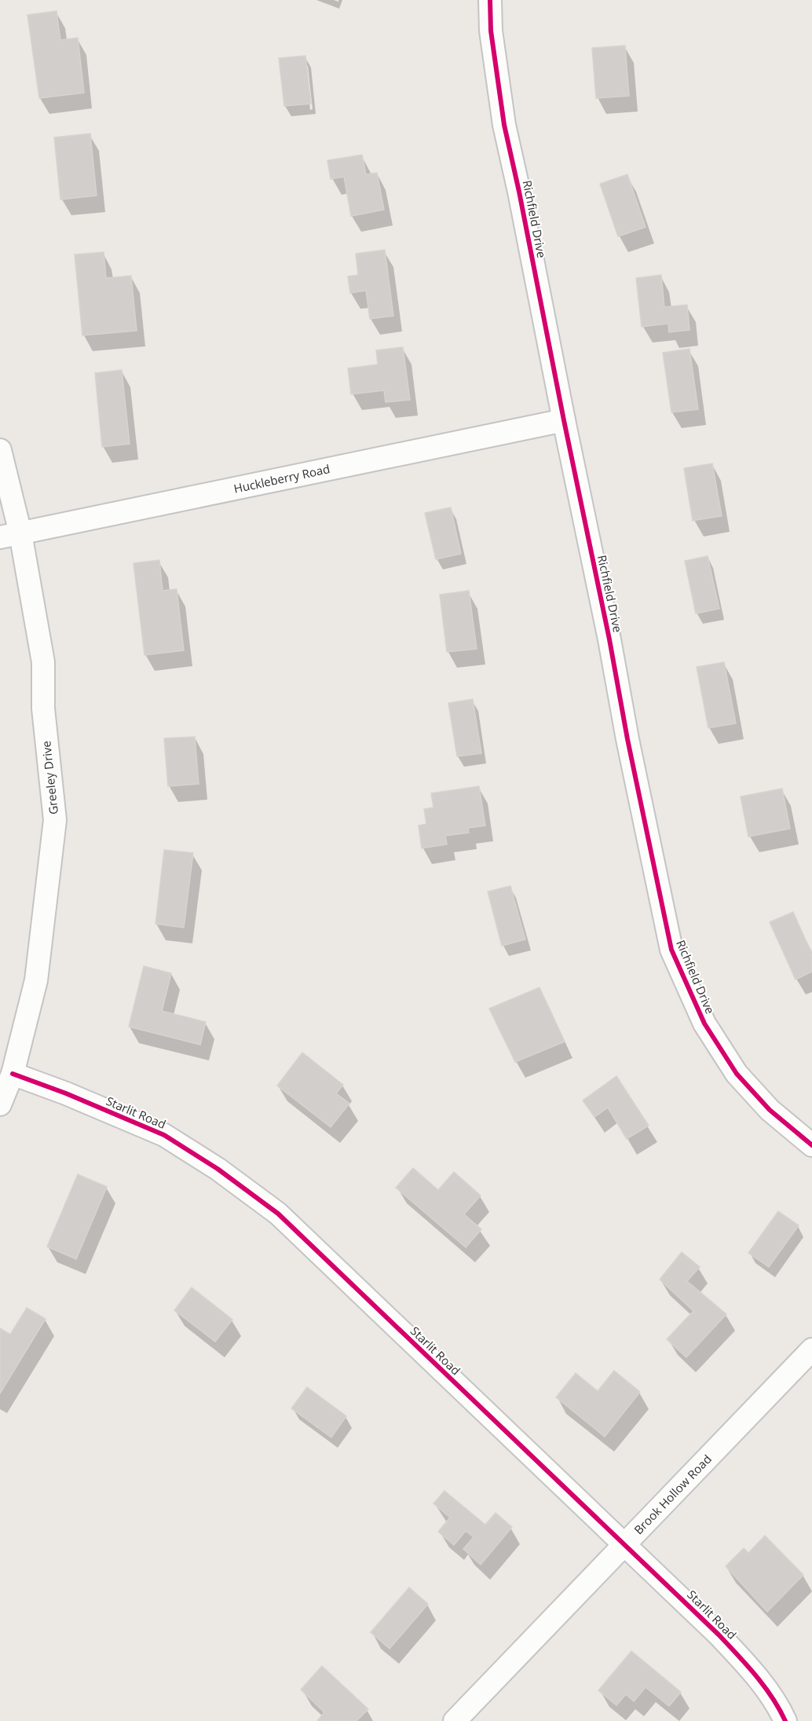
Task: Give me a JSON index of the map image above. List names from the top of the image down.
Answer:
{
  "streets": {
    "street": [
      "Richfield Drive",
      "Huckleberry Road",
      "Greeley Drive",
      "Starlit Road",
      "Brook Hollow Road"
    ]
  },
  "crossings": [
    ["Richfield Drive", "Huckleberry Road"],
    ["Huckleberry Road", "Greeley Drive"],
    ["Greeley Drive", "Starlit Road"],
    ["Starlit Road", "Brook Hollow Road"]
  ]
}
